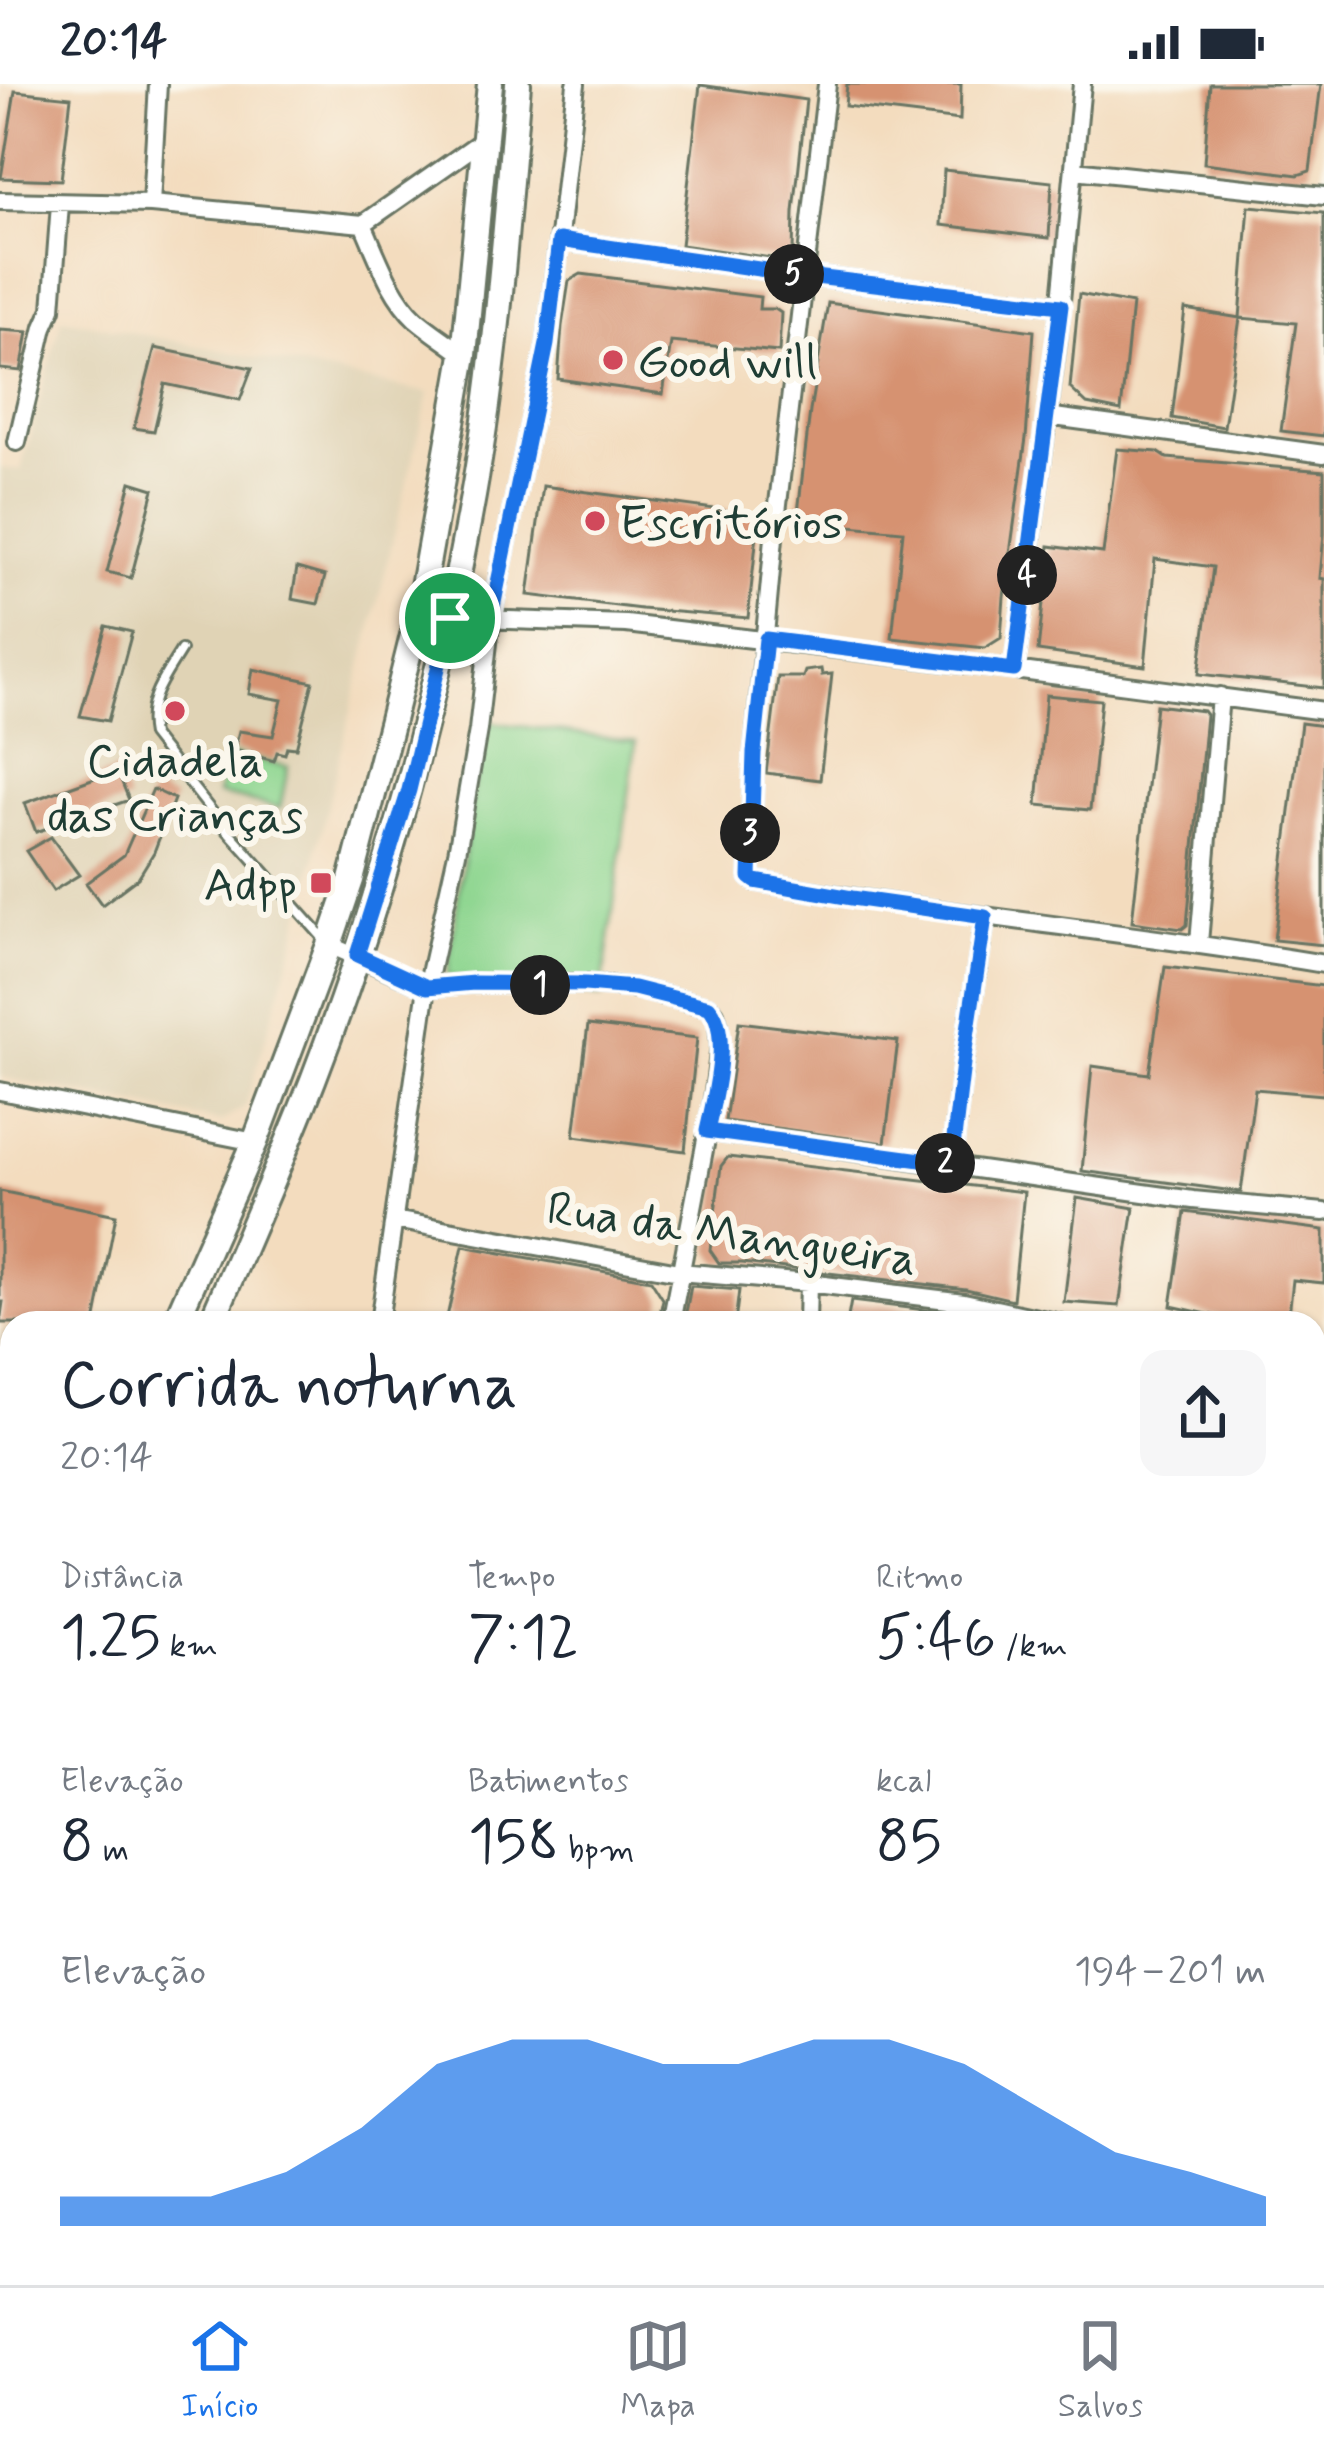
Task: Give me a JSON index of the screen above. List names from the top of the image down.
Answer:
{
  "streets": {
    "street": ["Rua da Mangueira"]
  },
  "places": {
    "other": ["Good will", "Escritórios", "Cidadela das Crianças"],
    "transit": ["Adpp"]
  },
  "page": {
    "status": "20:14",
    "pins": [
      "5",
      "4",
      "3",
      "1",
      "2"
    ],
    "heading": ["Corrida noturna", "20:14"],
    "stats": [
      ["Distância", "1.25 km"],
      ["Tempo", "7:12"],
      ["Ritmo", "5:46 /km"],
      ["Elevação", "8 m"],
      ["Batimentos", "158 bpm"],
      ["kcal", "85"]
    ],
    "chart": ["Elevação", "194–201 m"],
    "tabs": ["Início", "Mapa", "Salvos"]
  }
}
